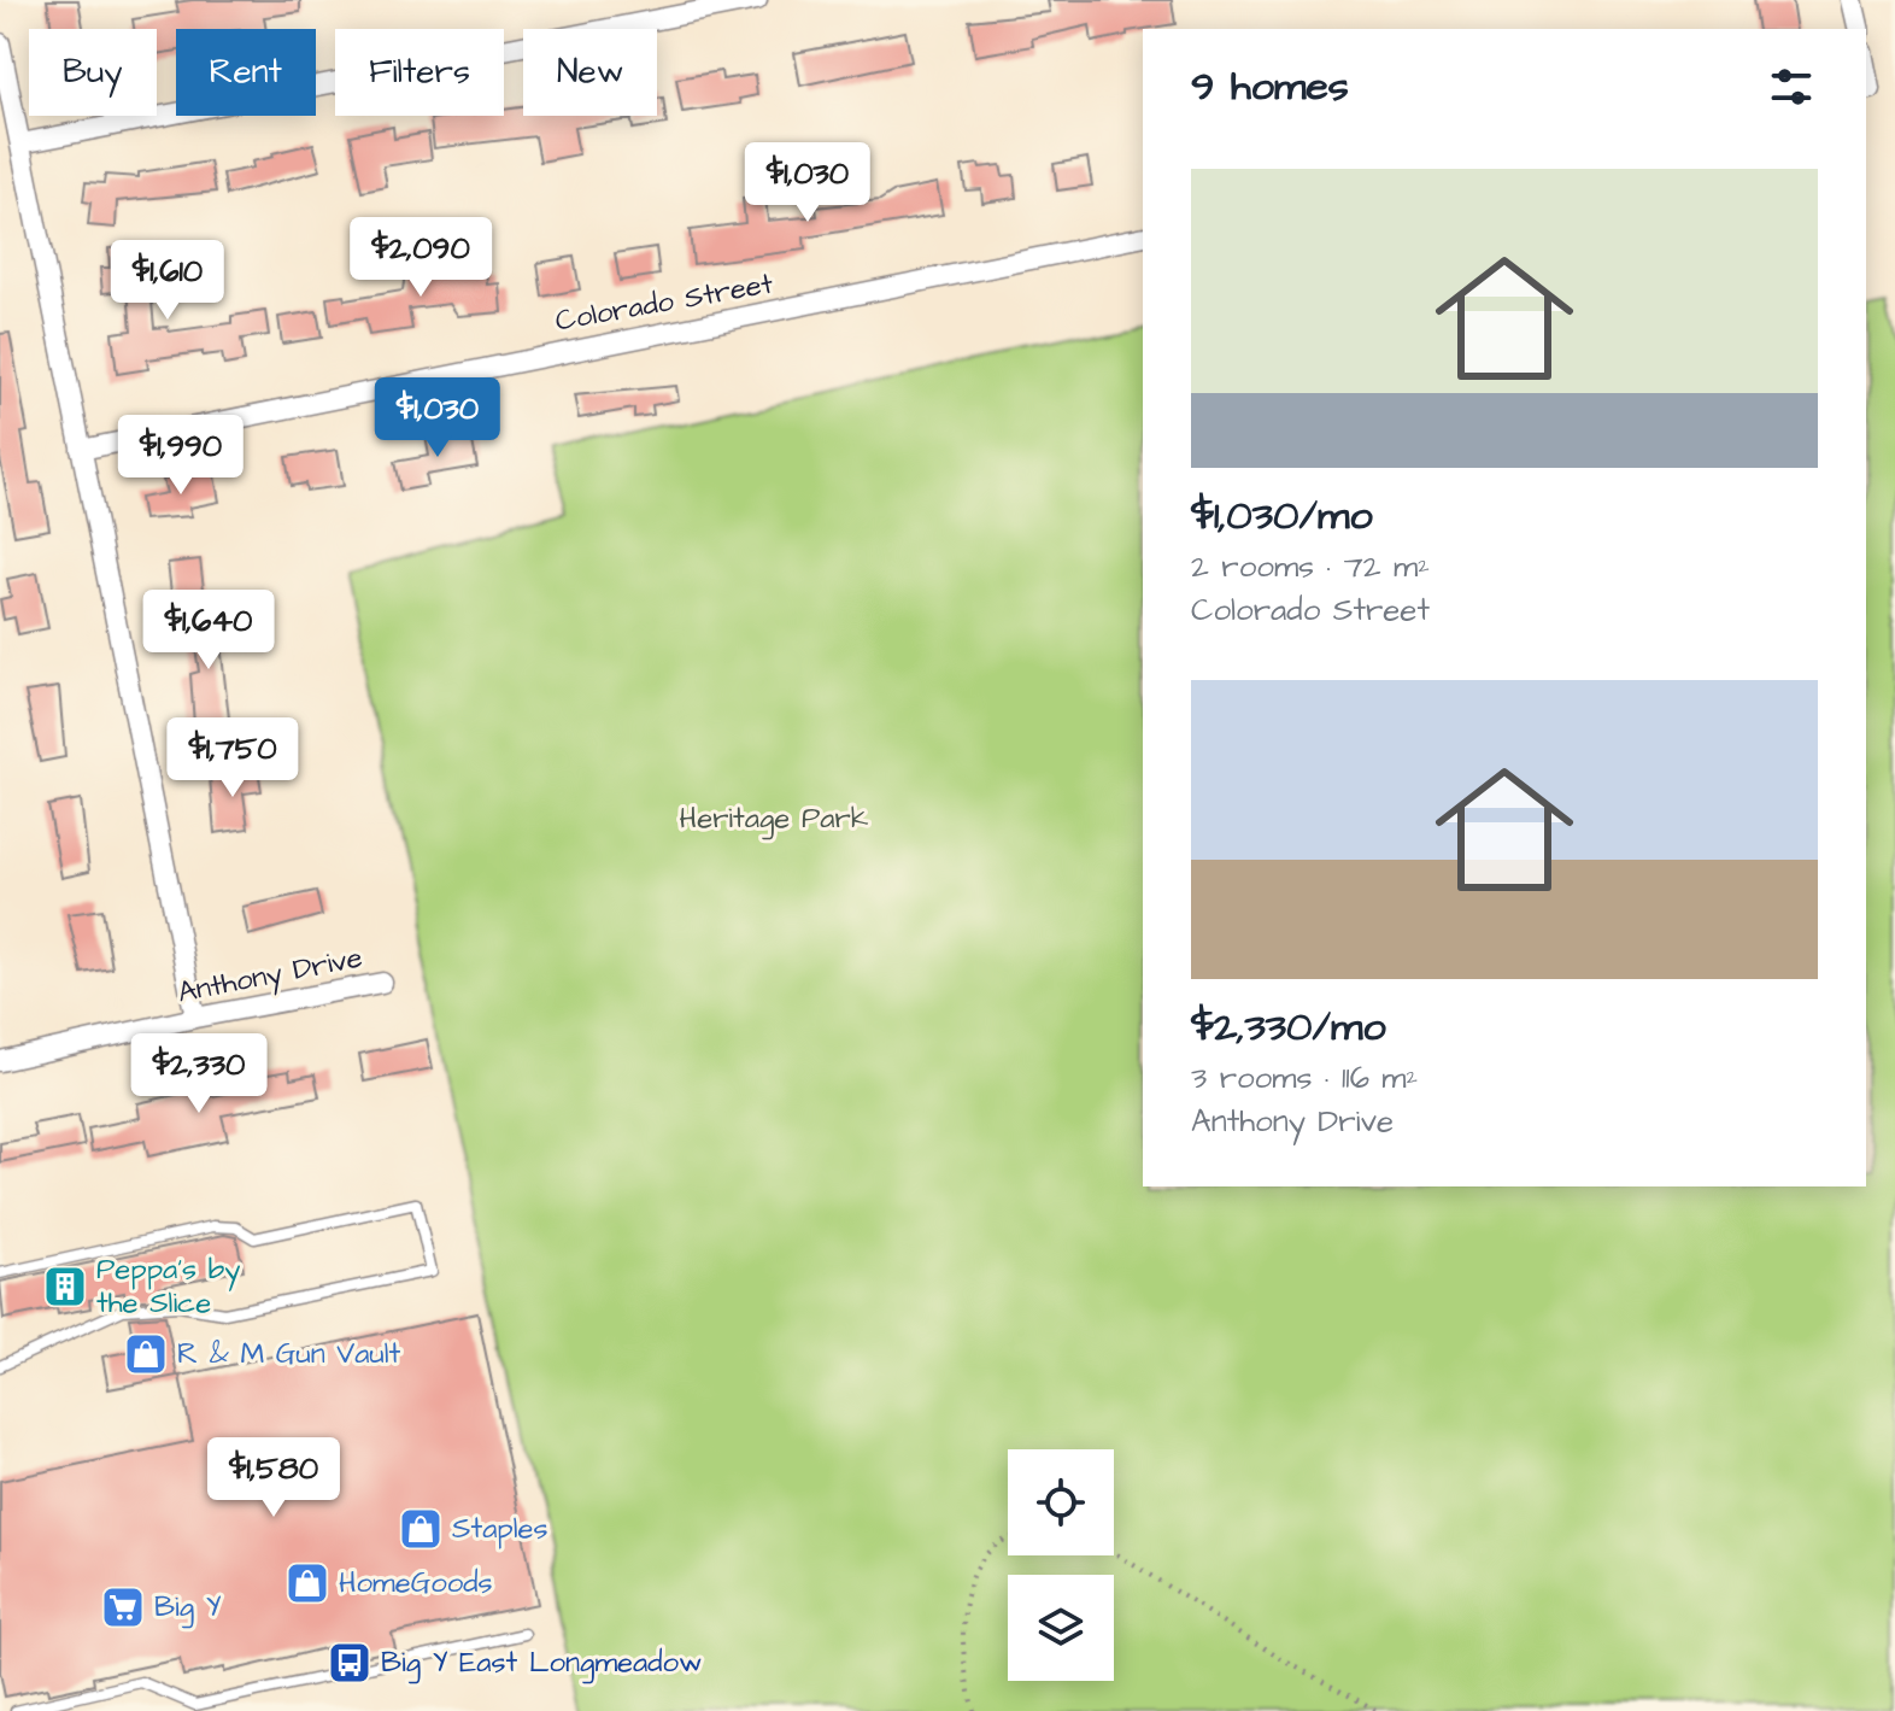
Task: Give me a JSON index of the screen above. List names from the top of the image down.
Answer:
{
  "streets": {
    "street": ["Colorado Street", "Anthony Drive"]
  },
  "parks": ["Heritage Park"],
  "places": {
    "building": ["Peppa's by the Slice"],
    "shop": ["R & M Gun Vault", "Staples", "HomeGoods"],
    "supermarket": ["Big Y"],
    "bus stop": ["Big Y East Longmeadow"]
  },
  "page": {
    "chip": [
      "Buy",
      "Rent",
      "Filters",
      "New"
    ],
    "heading": "9 homes",
    "price": [
      "$1,030",
      "$2,090",
      "$1,610",
      "$1,030",
      "$1,990",
      "$1,640",
      "$1,750",
      "$2,330",
      "$1,580"
    ],
    "list": [
      {
        "name": "$1,030/mo",
        "note": "2 rooms · 72 m² · Colorado Street"
      },
      {
        "name": "$2,330/mo",
        "note": "3 rooms · 116 m² · Anthony Drive"
      }
    ]
  }
}
